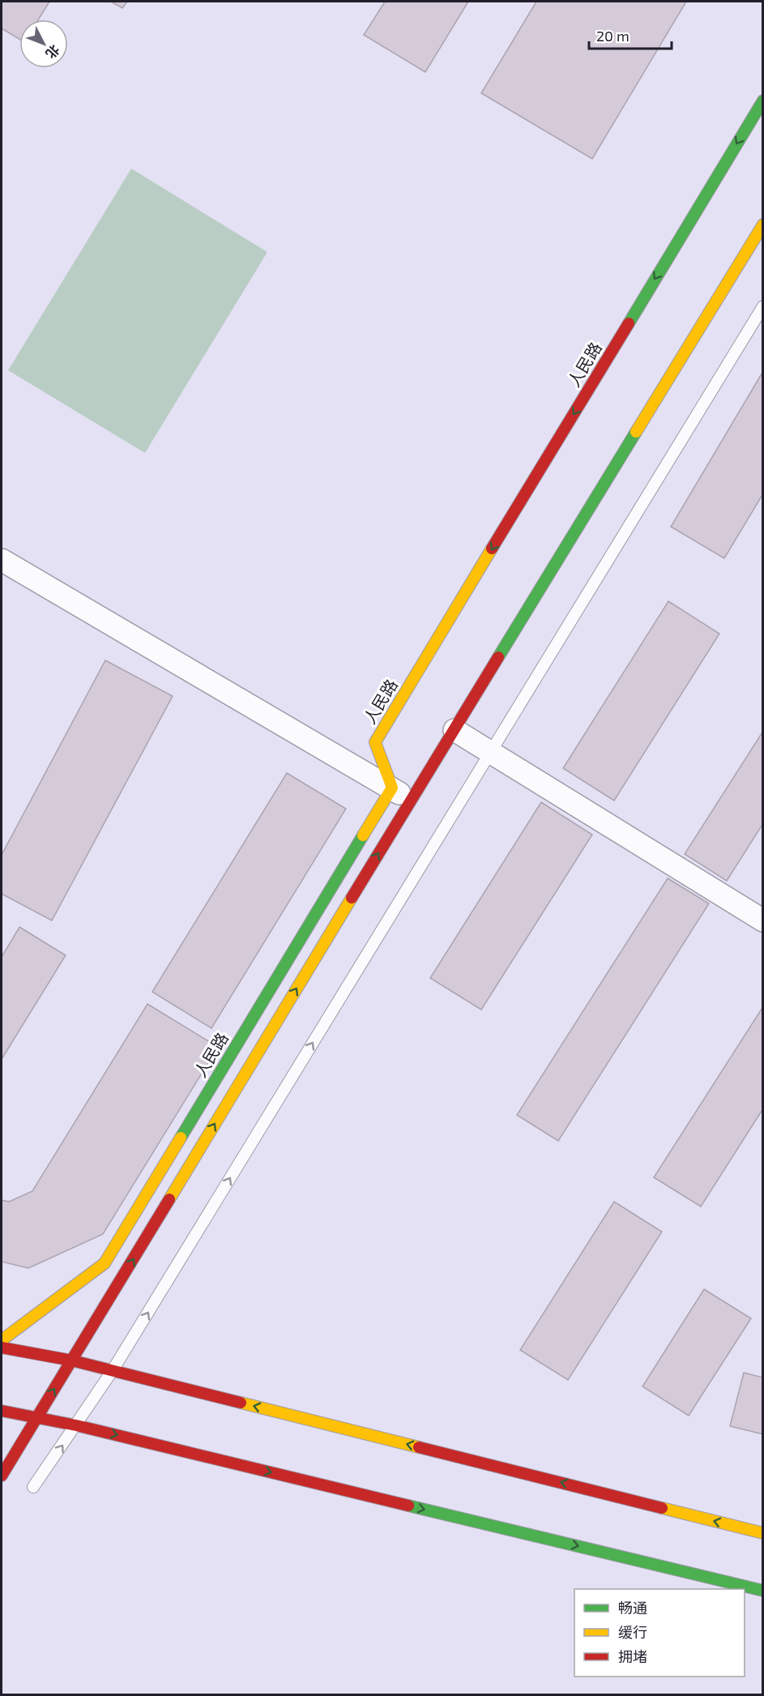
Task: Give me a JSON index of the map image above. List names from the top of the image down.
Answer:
{
  "streets": {
    "main road": ["人民路"]
  },
  "legend": ["畅通", "缓行", "拥堵"],
  "scale_bar": "20 m",
  "north": "bottom right"
}
